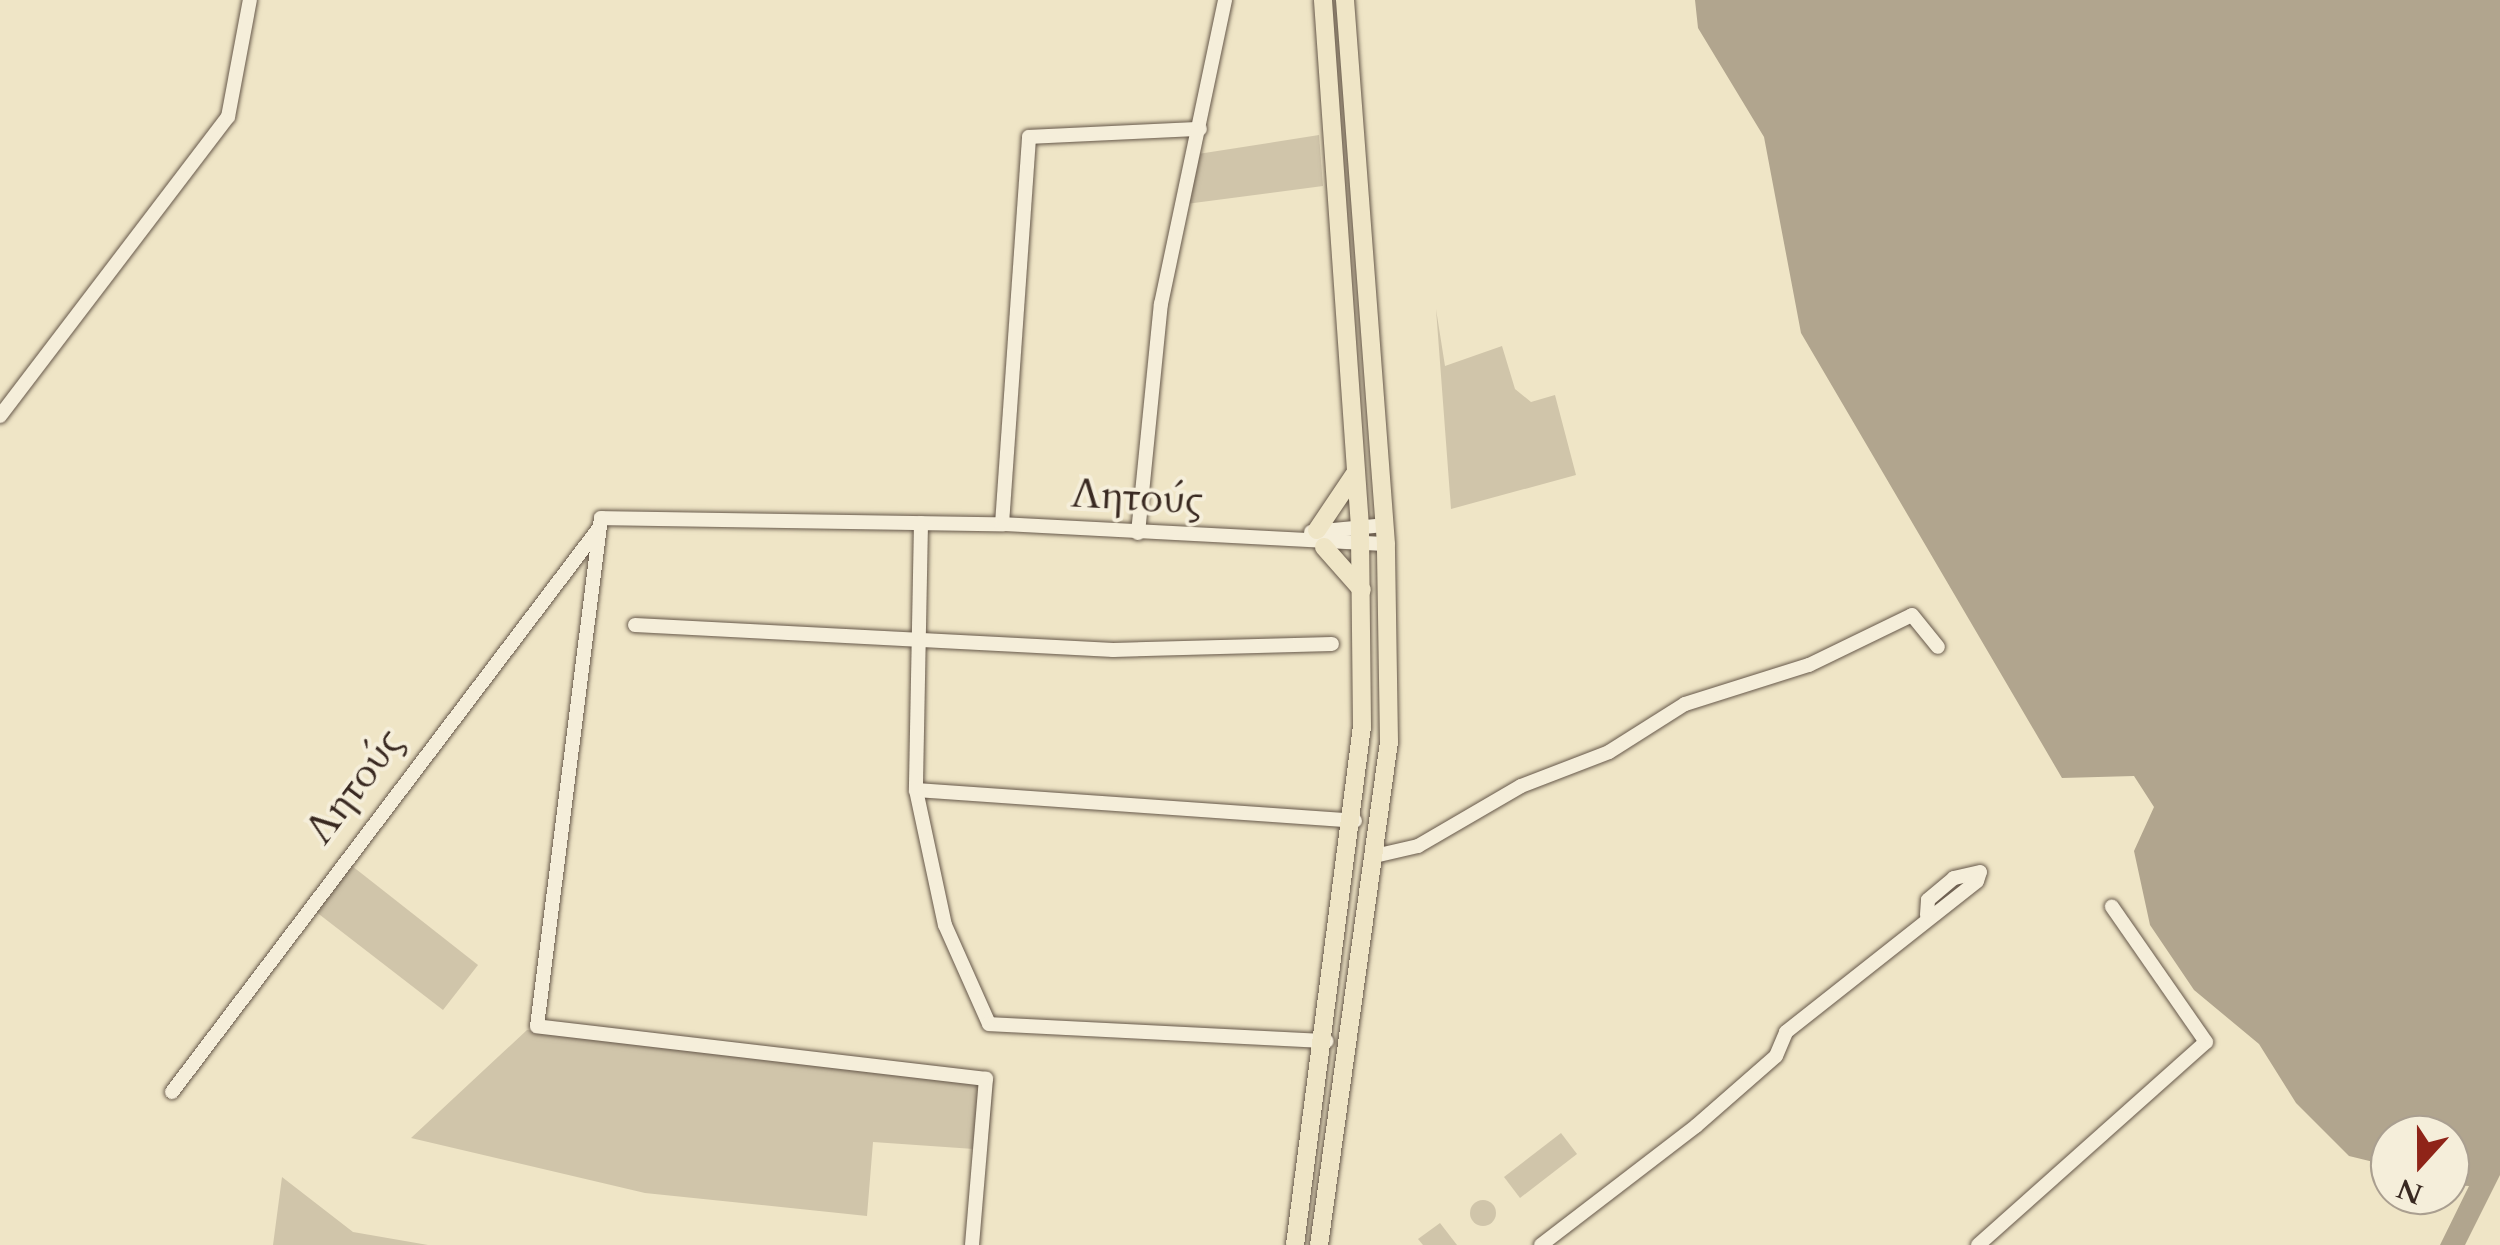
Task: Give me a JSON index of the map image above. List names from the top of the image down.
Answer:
{
  "streets": {
    "street": ["Λητούς"]
  },
  "north": "bottom"
}
